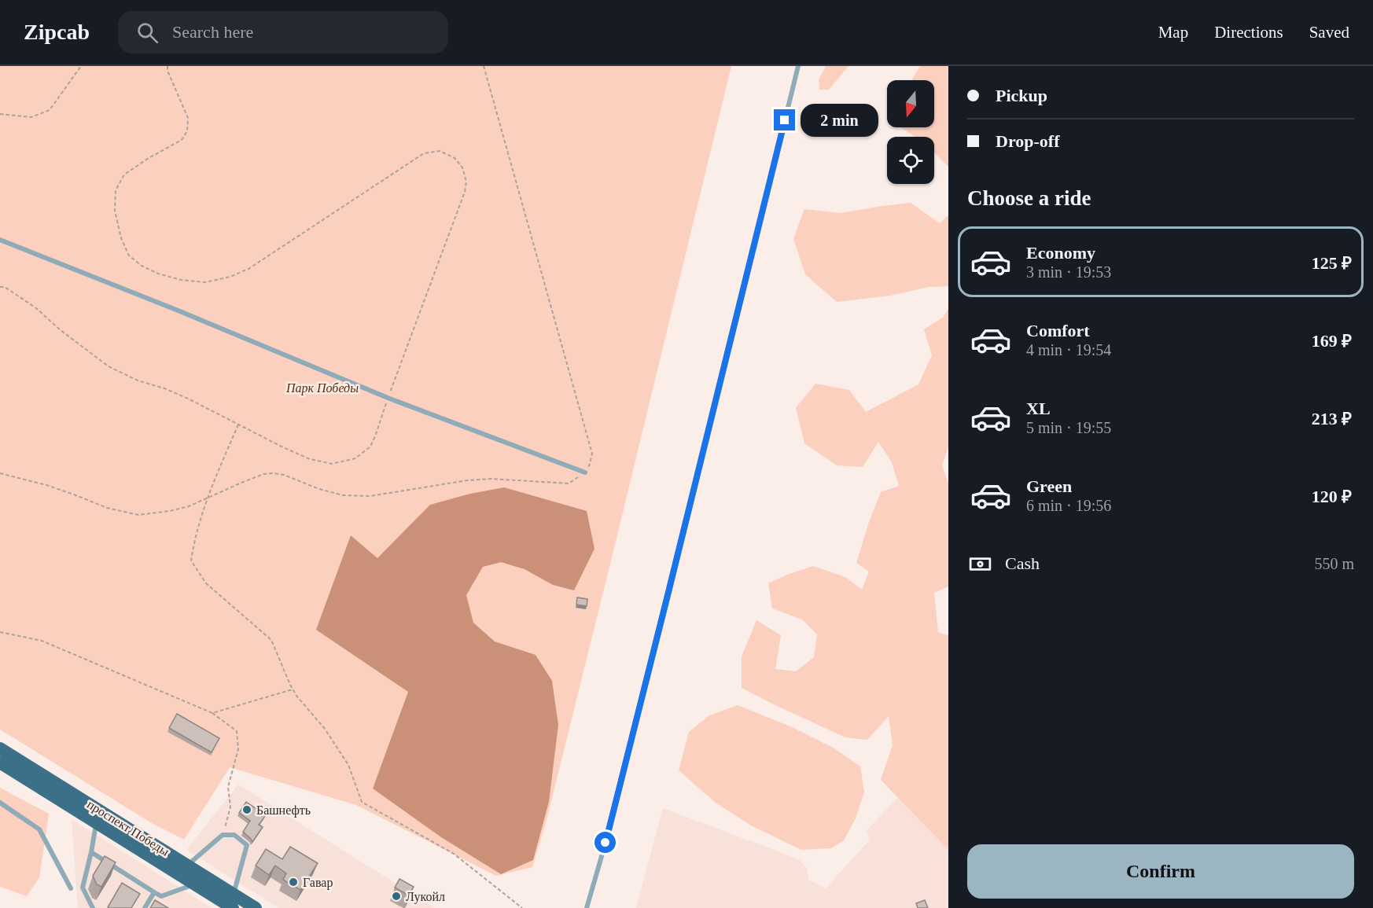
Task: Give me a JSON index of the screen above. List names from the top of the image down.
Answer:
{
  "streets": {
    "main road": ["проспект Победы"]
  },
  "parks": ["Парк Победы"],
  "places": ["Башнефть", "Гавар", "Лукойл"],
  "north": "bottom",
  "page": {
    "header": "Zipcab",
    "search": "Search here",
    "nav": ["Map", "Directions", "Saved"],
    "banner": ["Pickup", "Drop-off"],
    "bubble": "2 min",
    "heading": "Choose a ride",
    "list": [
      {
        "name": "Economy",
        "note": "3 min · 19:53",
        "value": "125 ₽"
      },
      {
        "name": "Comfort",
        "note": "4 min · 19:54",
        "value": "169 ₽"
      },
      {
        "name": "XL",
        "note": "5 min · 19:55",
        "value": "213 ₽"
      },
      {
        "name": "Green",
        "note": "6 min · 19:56",
        "value": "120 ₽"
      }
    ],
    "pay": ["Cash", "550 m"],
    "buttons": "Confirm"
  }
}
